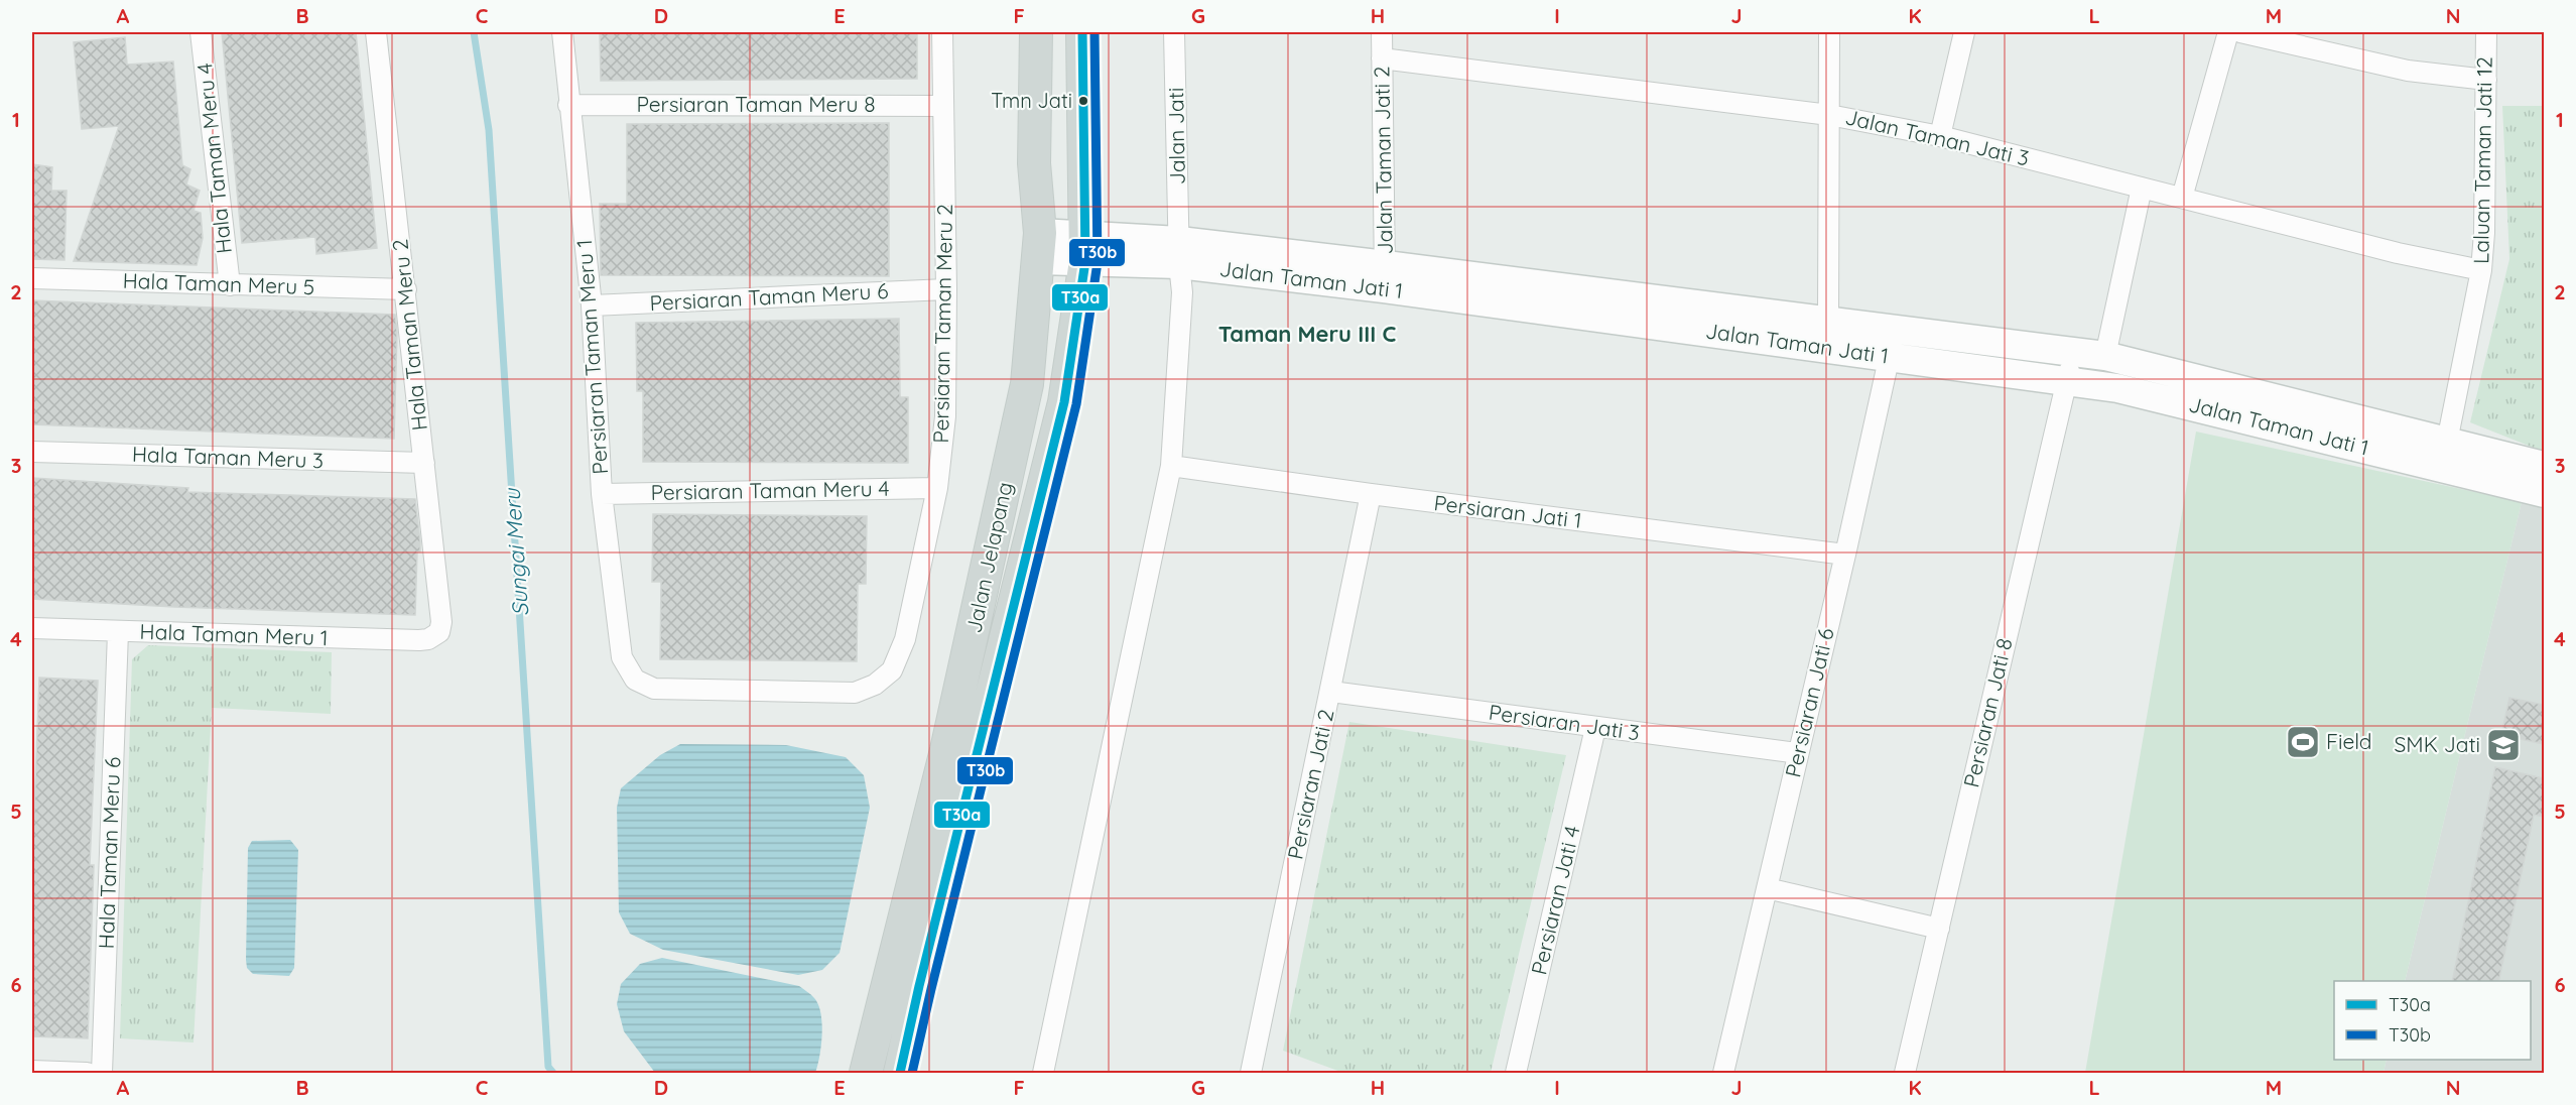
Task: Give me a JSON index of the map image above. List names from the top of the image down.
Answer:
{
  "streets": {
    "main road": ["Jalan Jelapang"],
    "street": [
      "Persiaran Taman Meru 8",
      "Jalan Jati",
      "Jalan Taman Jati 3",
      "Hala Taman Meru 4",
      "Jalan Taman Jati 2",
      "Laluan Taman Jati 12",
      "Jalan Taman Jati 1",
      "Hala Taman Meru 5",
      "Persiaran Taman Meru 6",
      "Persiaran Taman Meru 2",
      "Hala Taman Meru 2",
      "Persiaran Taman Meru 1",
      "Hala Taman Meru 3",
      "Persiaran Taman Meru 4",
      "Persiaran Jati 1",
      "Hala Taman Meru 1",
      "Persiaran Jati 6",
      "Persiaran Jati 8",
      "Persiaran Jati 3",
      "Persiaran Jati 2",
      "Hala Taman Meru 6",
      "Persiaran Jati 4"
    ]
  },
  "crossings": [
    ["Persiaran Taman Meru 8", "Persiaran Taman Meru 2"],
    ["Persiaran Taman Meru 8", "Persiaran Taman Meru 1"],
    ["Jalan Jati", "Jalan Taman Jati 1"],
    ["Jalan Jati", "Persiaran Jati 1"],
    ["Jalan Taman Jati 3", "Jalan Taman Jati 2"],
    ["Jalan Taman Jati 3", "Laluan Taman Jati 12"],
    ["Hala Taman Meru 4", "Hala Taman Meru 5"],
    ["Jalan Taman Jati 2", "Jalan Taman Jati 1"],
    ["Laluan Taman Jati 12", "Jalan Taman Jati 1"],
    ["Jalan Taman Jati 1", "Jalan Jelapang"],
    ["Jalan Taman Jati 1", "Persiaran Jati 6"],
    ["Jalan Taman Jati 1", "Persiaran Jati 8"],
    ["Hala Taman Meru 5", "Hala Taman Meru 2"],
    ["Persiaran Taman Meru 6", "Persiaran Taman Meru 2"],
    ["Persiaran Taman Meru 6", "Persiaran Taman Meru 1"],
    ["Persiaran Taman Meru 2", "Persiaran Taman Meru 1"],
    ["Persiaran Taman Meru 2", "Persiaran Taman Meru 4"],
    ["Hala Taman Meru 2", "Hala Taman Meru 3"],
    ["Hala Taman Meru 2", "Hala Taman Meru 1"],
    ["Persiaran Taman Meru 1", "Persiaran Taman Meru 4"],
    ["Persiaran Jati 1", "Persiaran Jati 6"],
    ["Persiaran Jati 1", "Persiaran Jati 2"],
    ["Hala Taman Meru 1", "Hala Taman Meru 6"],
    ["Persiaran Jati 6", "Persiaran Jati 3"],
    ["Persiaran Jati 3", "Persiaran Jati 2"],
    ["Persiaran Jati 3", "Persiaran Jati 4"]
  ],
  "districts": ["Taman Meru III C"],
  "water": ["Sungai Meru"],
  "places": {
    "other": ["Tmn Jati"],
    "sports": ["Field"],
    "school or university": ["SMK Jati"]
  },
  "lines": ["transit line T30a", "transit line T30b"],
  "legend": ["T30a", "T30b"],
  "grid": {
    "columns": [
      "A",
      "B",
      "C",
      "D",
      "E",
      "F",
      "G",
      "H",
      "I",
      "J",
      "K",
      "L",
      "M",
      "N"
    ],
    "rows": [
      "1",
      "2",
      "3",
      "4",
      "5",
      "6"
    ]
  }
}
